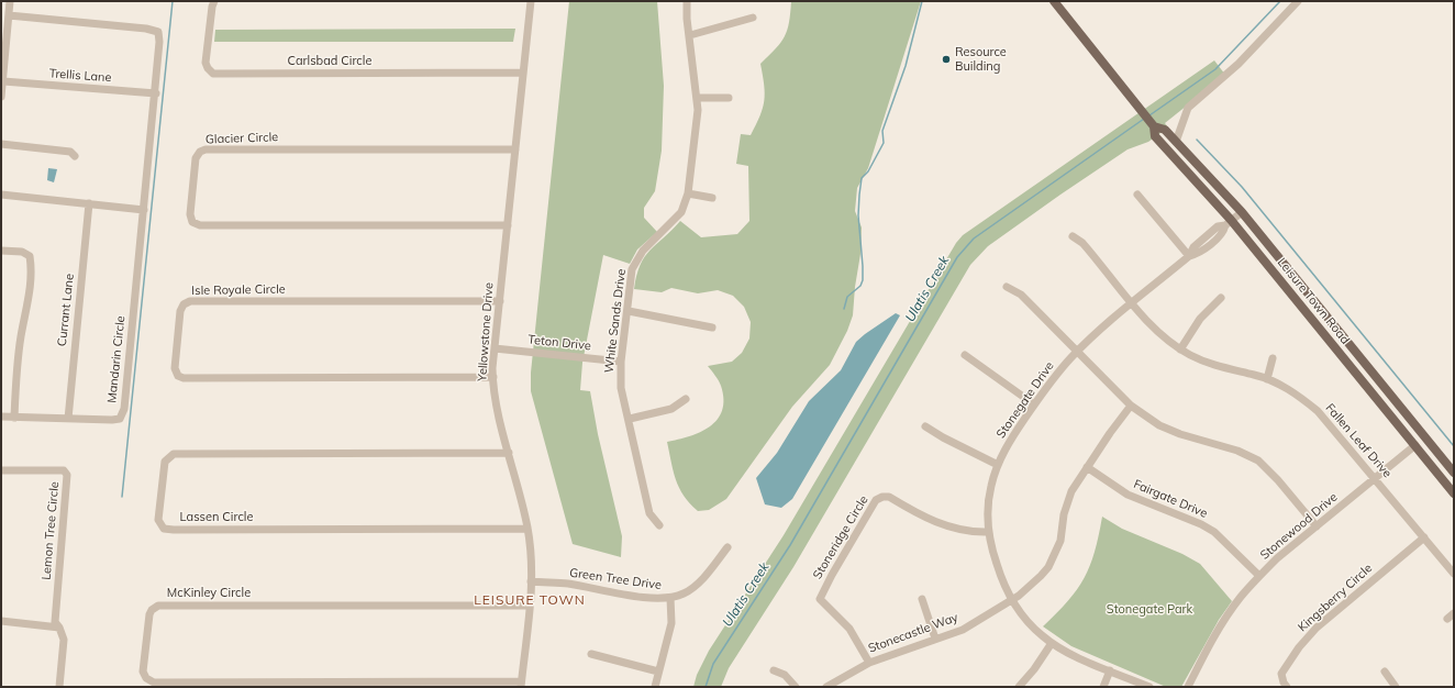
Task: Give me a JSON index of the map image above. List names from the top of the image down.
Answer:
{
  "streets": {
    "main road": ["Leisure Town Road"],
    "street": [
      "Carlsbad Circle",
      "Trellis Lane",
      "Glacier Circle",
      "Isle Royale Circle",
      "Currant Lane",
      "White Sands Drive",
      "Yellowstone Drive",
      "Teton Drive",
      "Mandarin Circle",
      "Stonegate Drive",
      "Fallen Leaf Drive",
      "Fairgate Drive",
      "Lassen Circle",
      "Stonewood Drive",
      "Lemon Tree Circle",
      "Stoneridge Circle",
      "Green Tree Drive",
      "McKinley Circle",
      "Kingsberry Circle",
      "Stonecastle Way"
    ]
  },
  "crossings": [
    ["Carlsbad Circle", "Yellowstone Drive"],
    ["Trellis Lane", "Mandarin Circle"],
    ["Glacier Circle", "Yellowstone Drive"],
    ["Isle Royale Circle", "Yellowstone Drive"],
    ["Leisure Town Road", "Stonegate Drive"],
    ["Leisure Town Road", "Stonewood Drive"],
    ["Currant Lane", "Mandarin Circle"],
    ["White Sands Drive", "Teton Drive"],
    ["Yellowstone Drive", "Teton Drive"],
    ["Yellowstone Drive", "Lassen Circle"],
    ["Yellowstone Drive", "Green Tree Drive"],
    ["Yellowstone Drive", "McKinley Circle"],
    ["Stonegate Drive", "Fallen Leaf Drive"],
    ["Stonegate Drive", "Stoneridge Circle"],
    ["Stonegate Drive", "Stonecastle Way"],
    ["Fallen Leaf Drive", "Stonewood Drive"],
    ["Fallen Leaf Drive", "Kingsberry Circle"],
    ["Fairgate Drive", "Stonewood Drive"],
    ["Fairgate Drive", "Stonecastle Way"],
    ["Stoneridge Circle", "Stonecastle Way"]
  ],
  "districts": ["LEISURE TOWN"],
  "water": ["Ulatis Creek"],
  "parks": ["Stonegate Park"],
  "places": ["Resource Building"]
}
